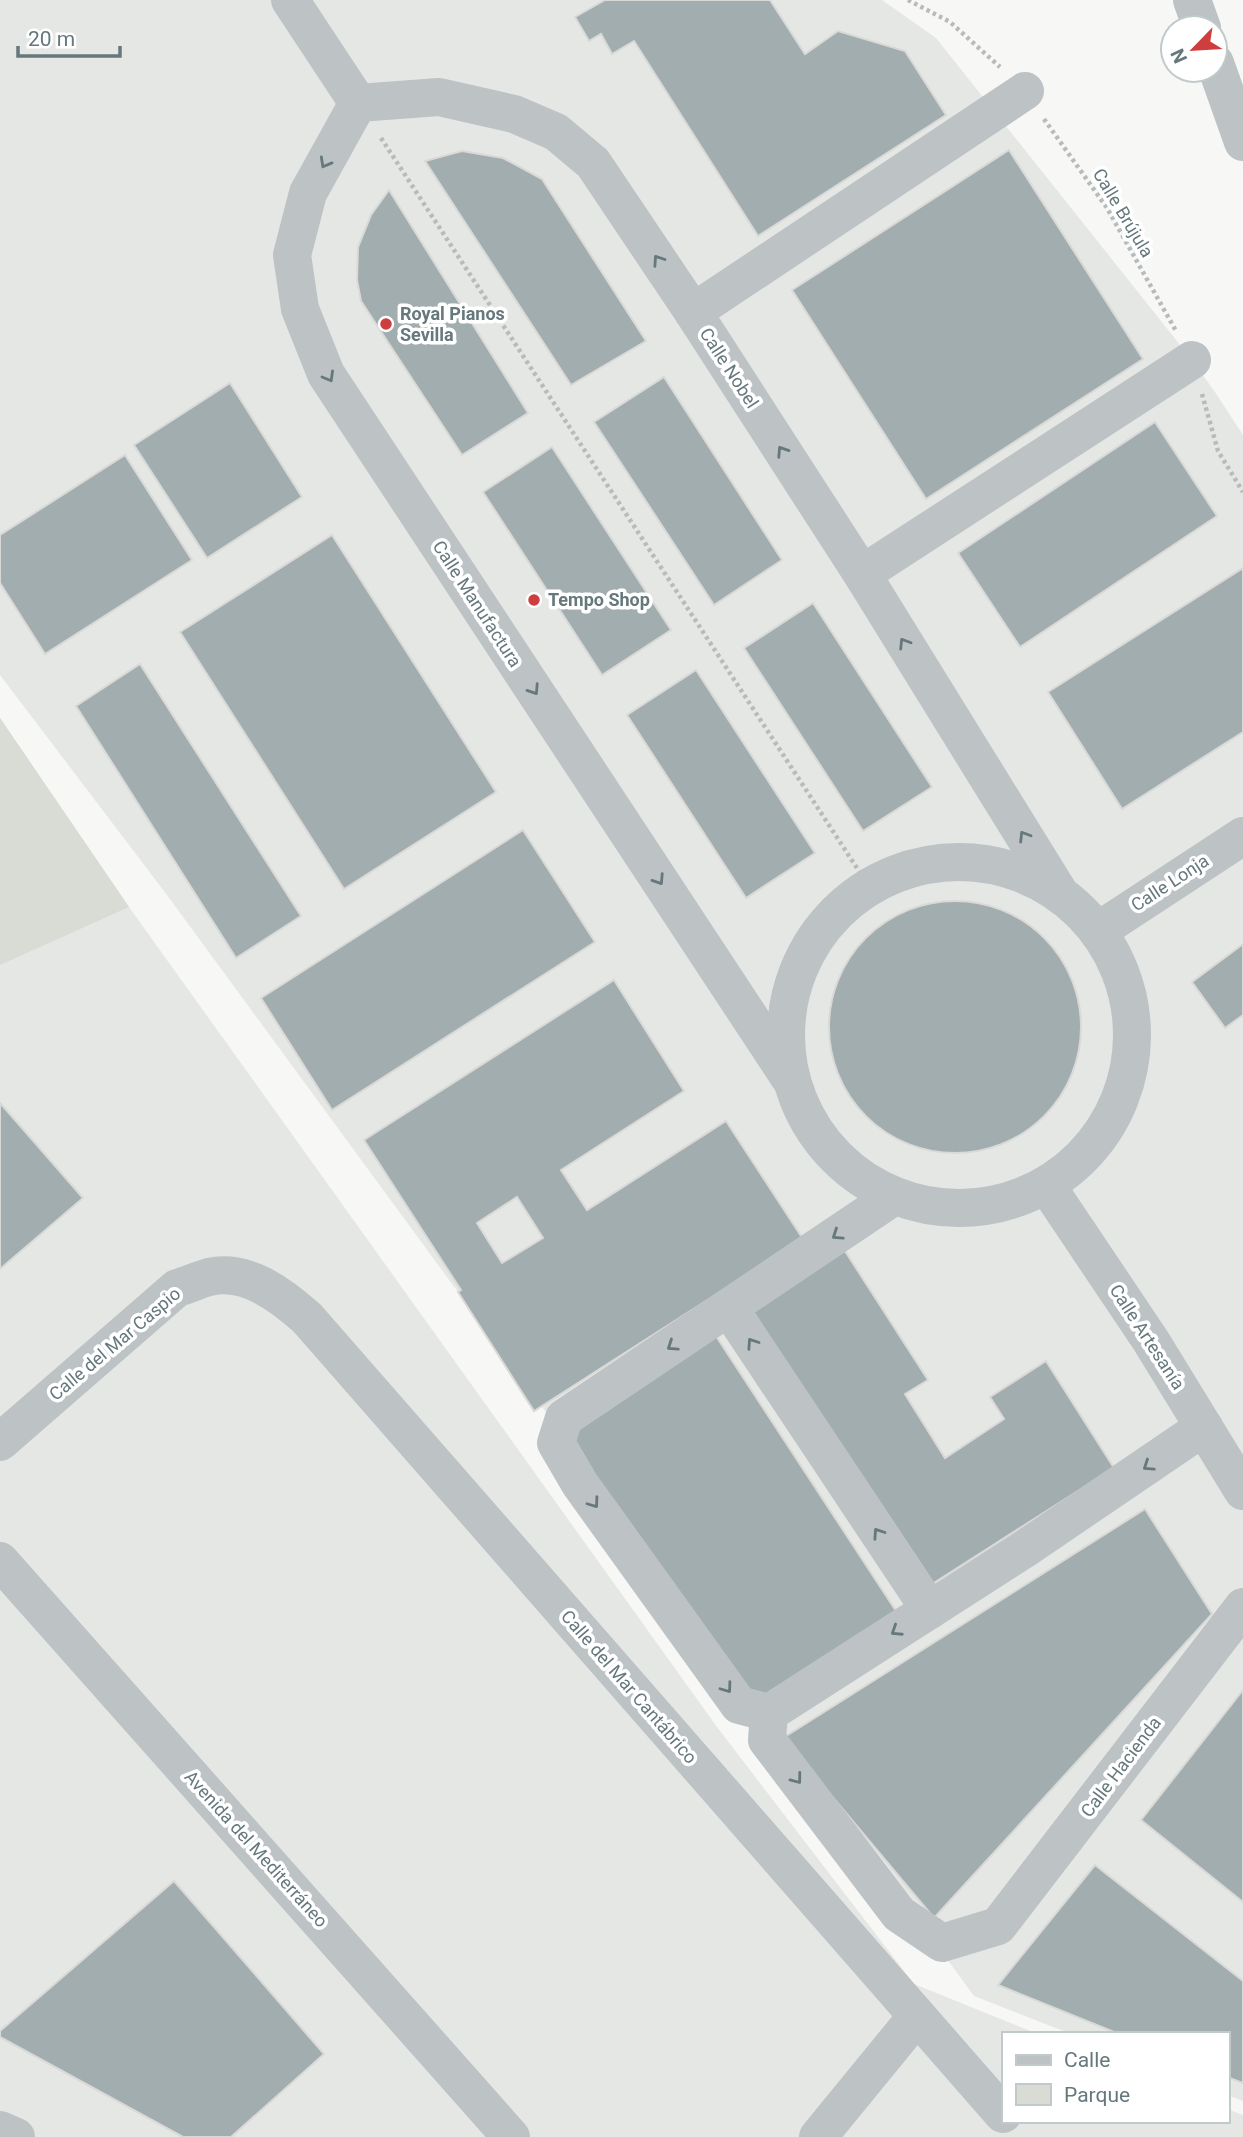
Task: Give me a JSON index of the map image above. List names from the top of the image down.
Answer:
{
  "streets": {
    "street": [
      "Calle Nobel",
      "Calle Manufactura",
      "Calle Lonja",
      "Calle Artesanía",
      "Calle del Mar Caspio",
      "Calle del Mar Cantábrico",
      "Calle Hacienda",
      "Avenida del Mediterráneo"
    ],
    "path": ["Calle Brújula"]
  },
  "crossings": [
    ["Calle Nobel", "Calle Manufactura"],
    ["Calle del Mar Caspio", "Calle del Mar Cantábrico"]
  ],
  "one_way": ["Calle Nobel", "Calle Manufactura"],
  "places": ["Royal Pianos Sevilla", "Tempo Shop"],
  "legend": ["Calle", "Parque"],
  "scale_bar": "20 m",
  "north": "bottom left"
}
